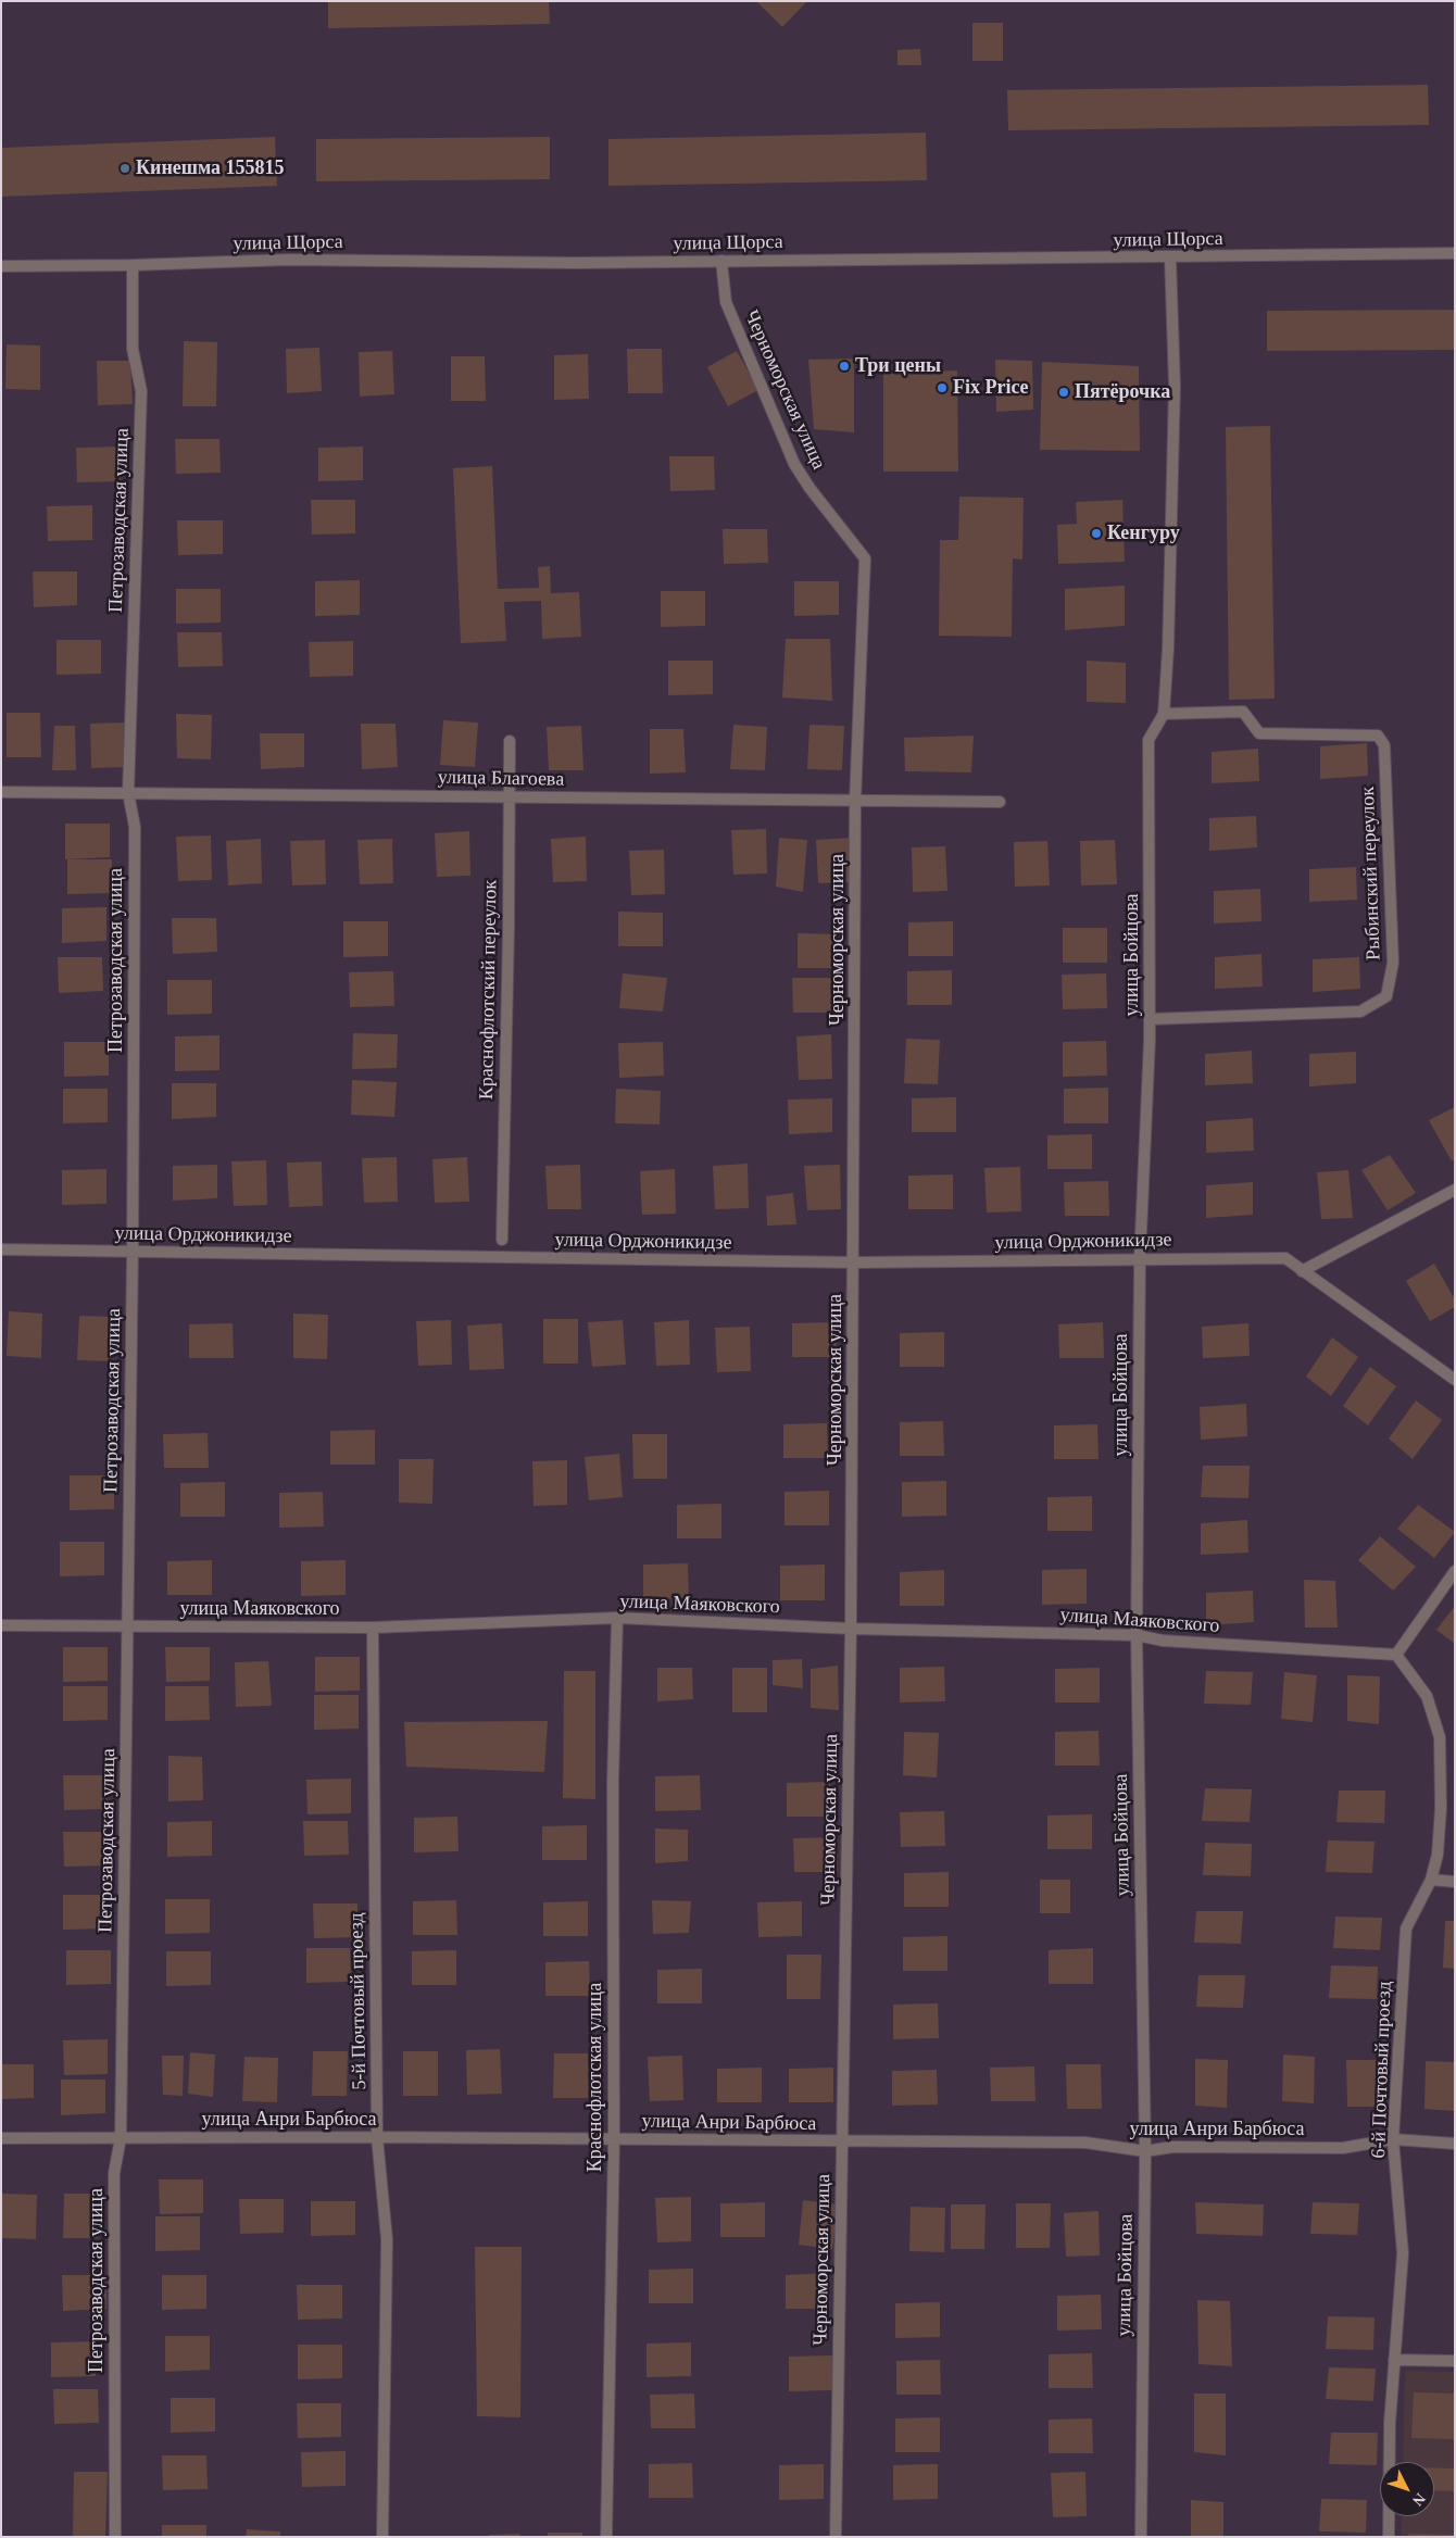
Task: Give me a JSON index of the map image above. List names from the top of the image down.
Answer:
{
  "streets": {
    "street": [
      "улица Щорса",
      "Черноморская улица",
      "Петрозаводская улица",
      "улица Благоева",
      "Рыбинский переулок",
      "улица Бойцова",
      "Краснофлотский переулок",
      "улица Орджоникидзе",
      "улица Маяковского",
      "5-й Почтовый проезд",
      "6-й Почтовый проезд",
      "Краснофлотская улица",
      "улица Анри Барбюса"
    ]
  },
  "crossings": [
    ["улица Щорса", "Черноморская улица"],
    ["улица Щорса", "Петрозаводская улица"],
    ["улица Щорса", "улица Бойцова"],
    ["Черноморская улица", "улица Благоева"],
    ["Черноморская улица", "улица Орджоникидзе"],
    ["Черноморская улица", "улица Маяковского"],
    ["Черноморская улица", "улица Анри Барбюса"],
    ["Петрозаводская улица", "улица Благоева"],
    ["Петрозаводская улица", "улица Орджоникидзе"],
    ["Петрозаводская улица", "улица Маяковского"],
    ["Петрозаводская улица", "улица Анри Барбюса"],
    ["улица Благоева", "Краснофлотский переулок"],
    ["Рыбинский переулок", "улица Бойцова"],
    ["улица Бойцова", "улица Орджоникидзе"],
    ["улица Бойцова", "улица Маяковского"],
    ["улица Бойцова", "улица Анри Барбюса"],
    ["улица Маяковского", "5-й Почтовый проезд"],
    ["улица Маяковского", "6-й Почтовый проезд"],
    ["улица Маяковского", "Краснофлотская улица"],
    ["5-й Почтовый проезд", "улица Анри Барбюса"],
    ["6-й Почтовый проезд", "улица Анри Барбюса"],
    ["Краснофлотская улица", "улица Анри Барбюса"]
  ],
  "places": [
    "Кинешма 155815",
    "Три цены",
    "Fix Price",
    "Пятёрочка",
    "Кенгуру"
  ],
  "north": "bottom right"
}
